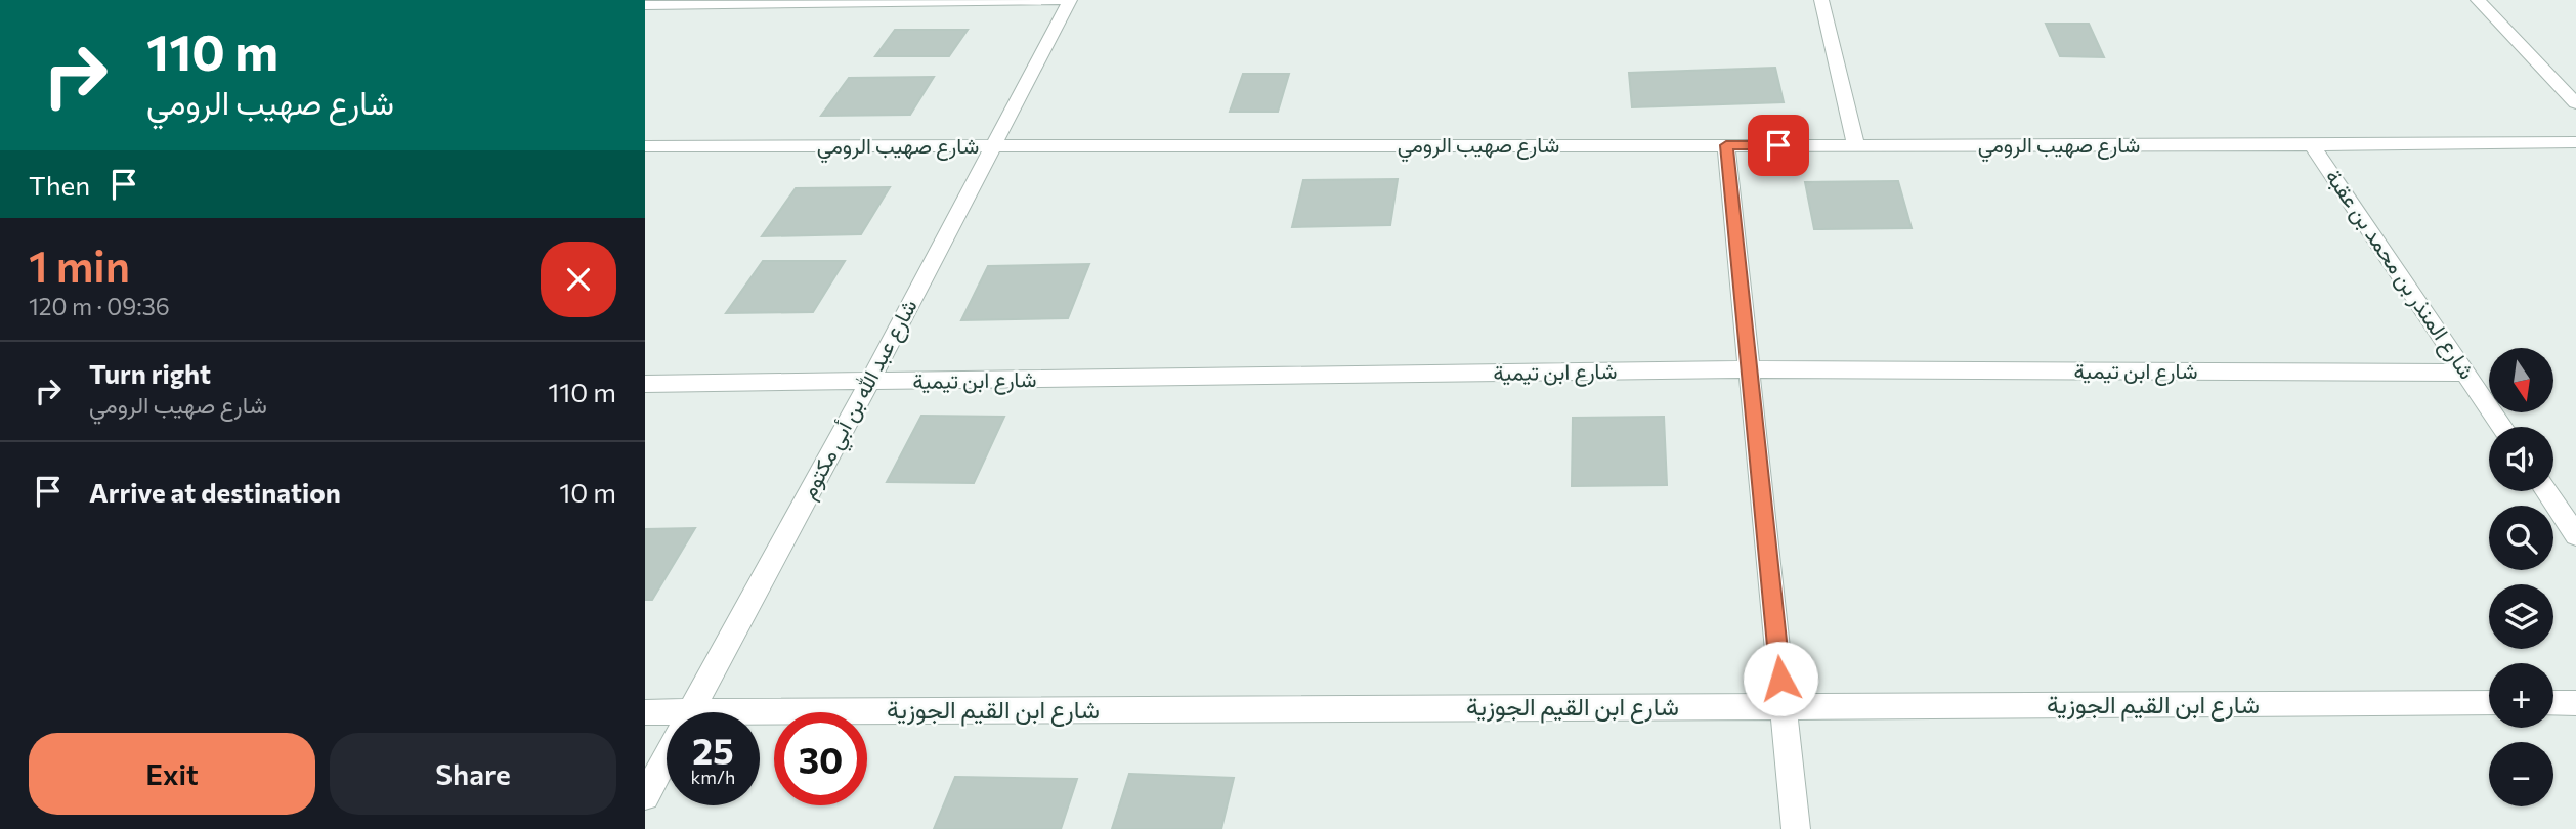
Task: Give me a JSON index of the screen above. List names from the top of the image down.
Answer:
{
  "streets": {
    "street": [
      "شارع صهيب الرومي",
      "شارع المنذر بن محمد بن عقبة",
      "شارع ابن تيمية",
      "شارع عبد الله بن أبي مكتوم",
      "شارع ابن القيم الجوزية"
    ]
  },
  "crossings": [
    ["شارع صهيب الرومي", "شارع المنذر بن محمد بن عقبة"],
    ["شارع صهيب الرومي", "شارع عبد الله بن أبي مكتوم"],
    ["شارع المنذر بن محمد بن عقبة", "شارع ابن تيمية"],
    ["شارع ابن تيمية", "شارع عبد الله بن أبي مكتوم"],
    ["شارع عبد الله بن أبي مكتوم", "شارع ابن القيم الجوزية"]
  ],
  "north": "bottom",
  "page": {
    "turn": ["110 m", "شارع صهيب الرومي"],
    "then": "Then",
    "heading": ["1 min", "120 m · 09:36"],
    "list": [
      {
        "name": "Turn right",
        "note": "شارع صهيب الرومي",
        "value": "110 m"
      },
      {
        "name": "Arrive at destination",
        "value": "10 m"
      }
    ],
    "map_buttons": ["+", "−"],
    "speed": "25 km/h",
    "limit": "30",
    "buttons": ["Exit", "Share"]
  }
}
